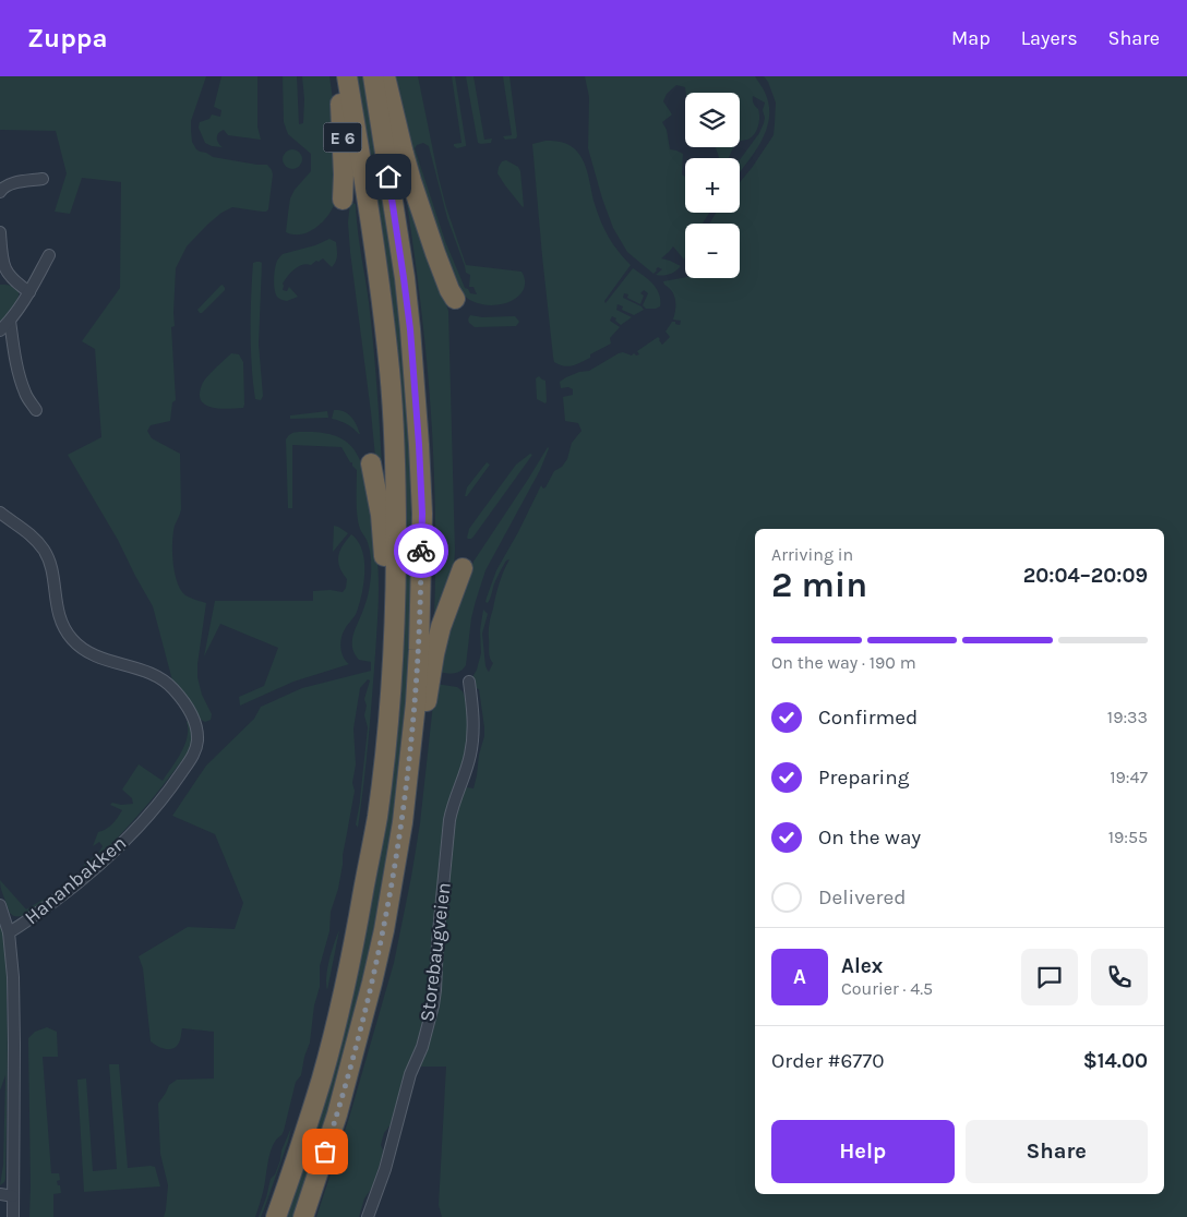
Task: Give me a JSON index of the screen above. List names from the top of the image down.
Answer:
{
  "streets": {
    "highway": ["E 6"],
    "street": ["Hananbakken", "Storebaugveien"]
  },
  "page": {
    "header": "Zuppa",
    "nav": ["Map", "Layers", "Share"],
    "map_buttons": ["+", "−"],
    "heading": ["2 min", "Arriving in", "20:04–20:09"],
    "panel": [
      "Alex",
      "Courier · 4.5",
      "Order #6770",
      "$14.00"
    ],
    "bar": "On the way · 190 m",
    "list": [
      ["Confirmed", "19:33"],
      ["Preparing", "19:47"],
      ["On the way", "19:55"],
      "Delivered"
    ],
    "round": "A",
    "buttons": ["Help", "Share"]
  }
}
